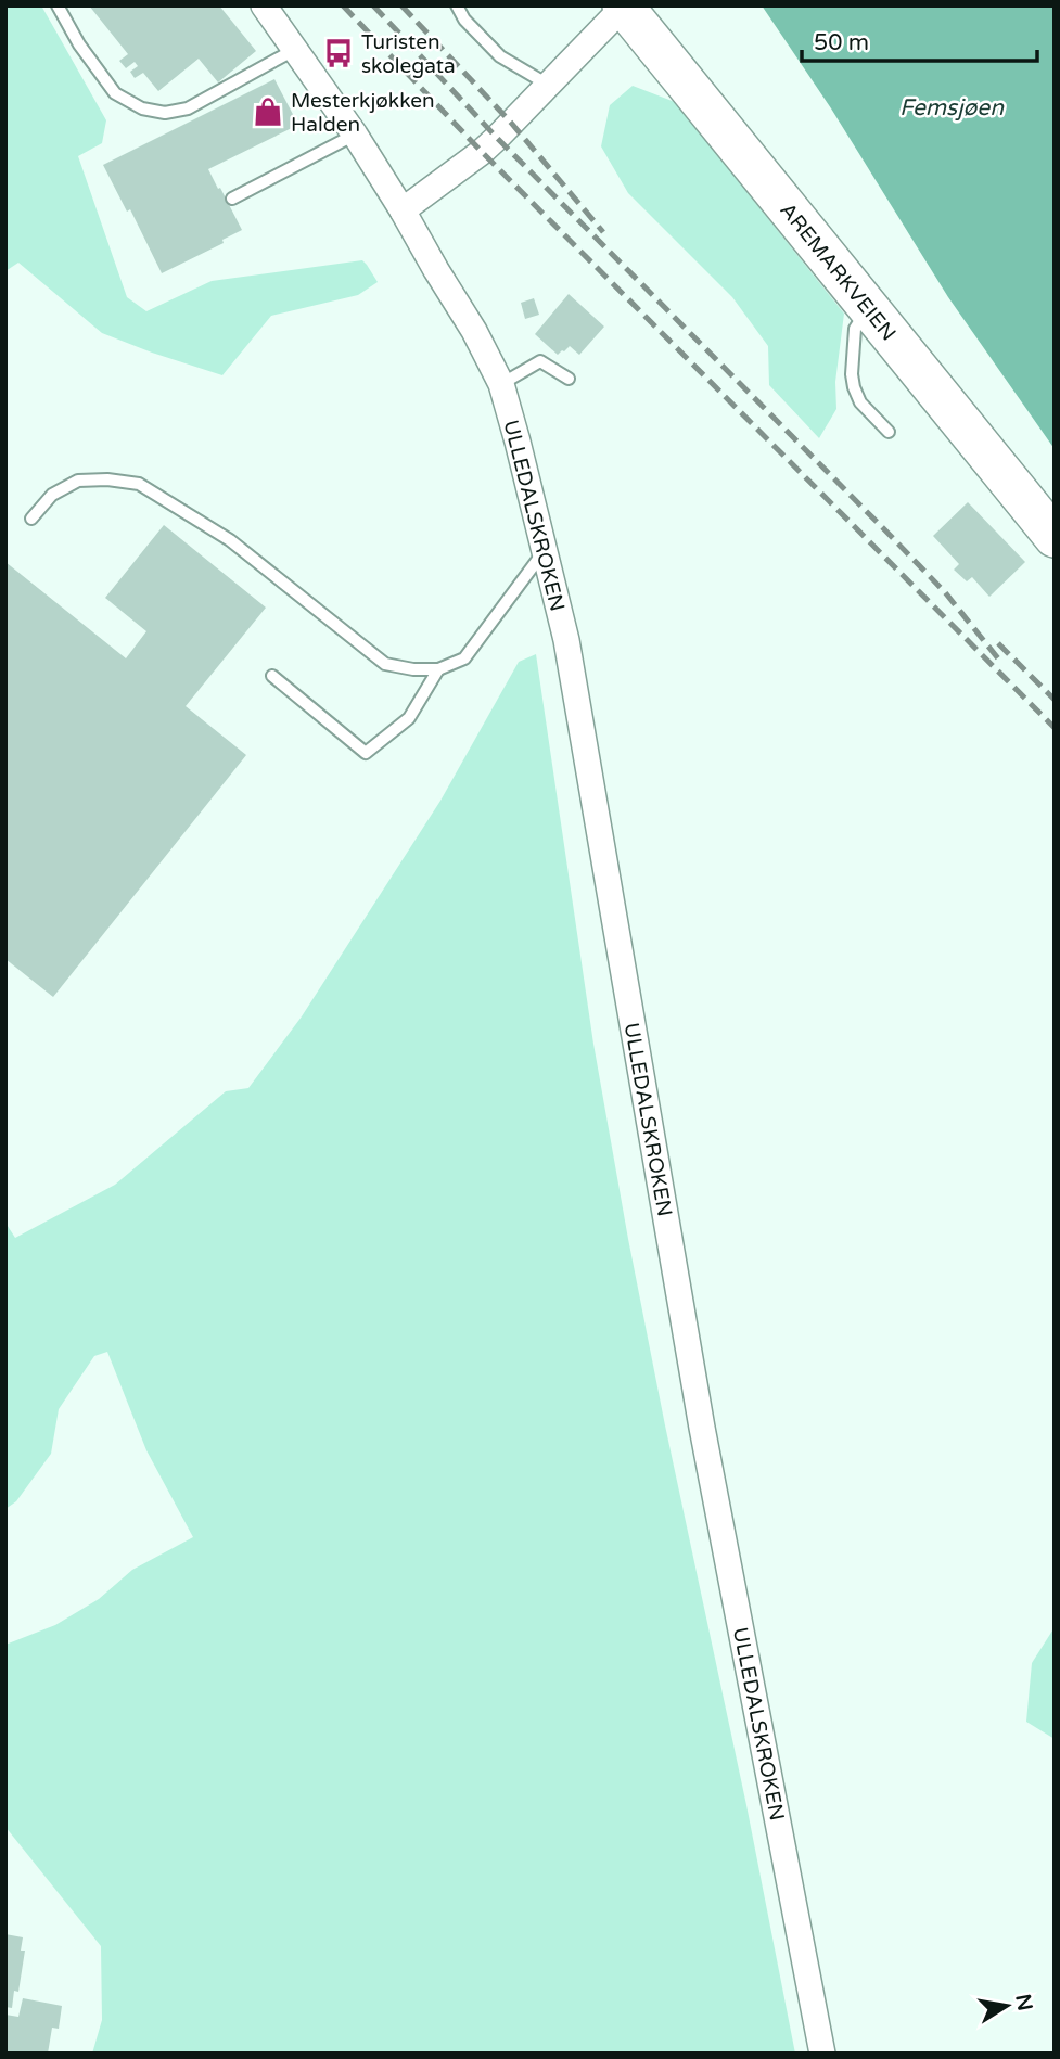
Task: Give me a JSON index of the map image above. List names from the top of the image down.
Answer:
{
  "streets": {
    "main road": ["AREMARKVEIEN"],
    "street": ["ULLEDALSKROKEN"]
  },
  "water": ["Femsjøen"],
  "places": {
    "bus stop": ["Turisten skolegata"],
    "shop": ["Mesterkjøkken Halden"]
  },
  "scale_bar": "50 m",
  "north": "right"
}
